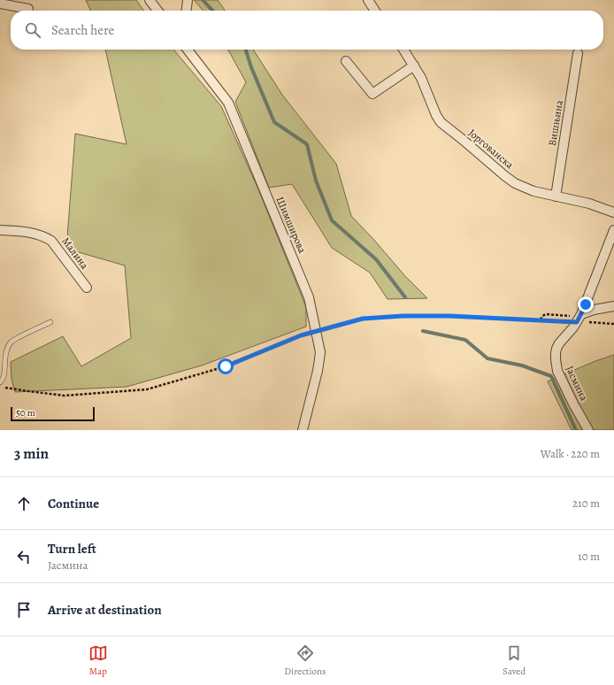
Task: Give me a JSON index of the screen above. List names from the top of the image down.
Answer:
{
  "streets": {
    "street": [
      "Вишњина",
      "Јоргованска",
      "Шимширова",
      "Малина",
      "Јасмина"
    ]
  },
  "crossings": [
    ["Вишњина", "Јоргованска"]
  ],
  "scale_bar": "50 m",
  "page": {
    "search": "Search here",
    "scale": "50 m",
    "heading": ["3 min", "Walk · 220 m"],
    "list": [
      ["Continue", "210 m"],
      ["Turn left", "Јасмина", "10 m"],
      "Arrive at destination"
    ],
    "nav": ["Map", "Directions", "Saved"]
  }
}
